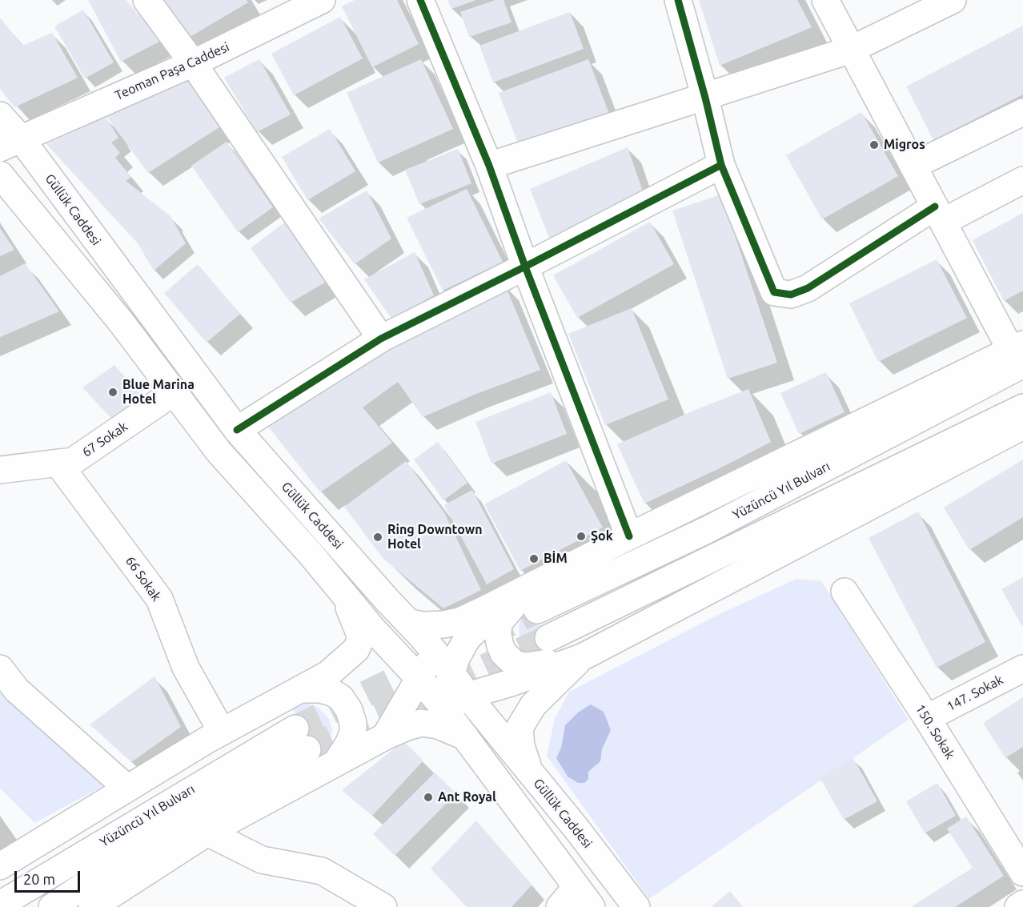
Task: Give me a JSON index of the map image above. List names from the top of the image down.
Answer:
{
  "streets": {
    "main road": [
      "Teoman Paşa Caddesi",
      "Güllük Caddesi",
      "67 Sokak",
      "Yüzüncü Yıl Bulvarı",
      "66 Sokak",
      "147. Sokak",
      "150. Sokak"
    ]
  },
  "crossings": [
    ["Teoman Paşa Caddesi", "Güllük Caddesi"],
    ["Güllük Caddesi", "67 Sokak"],
    ["67 Sokak", "66 Sokak"],
    ["147. Sokak", "150. Sokak"]
  ],
  "places": [
    "Migros",
    "Blue Marina Hotel",
    "Şok",
    "Ring Downtown Hotel",
    "BİM",
    "Ant Royal"
  ],
  "scale_bar": "20 m"
}
